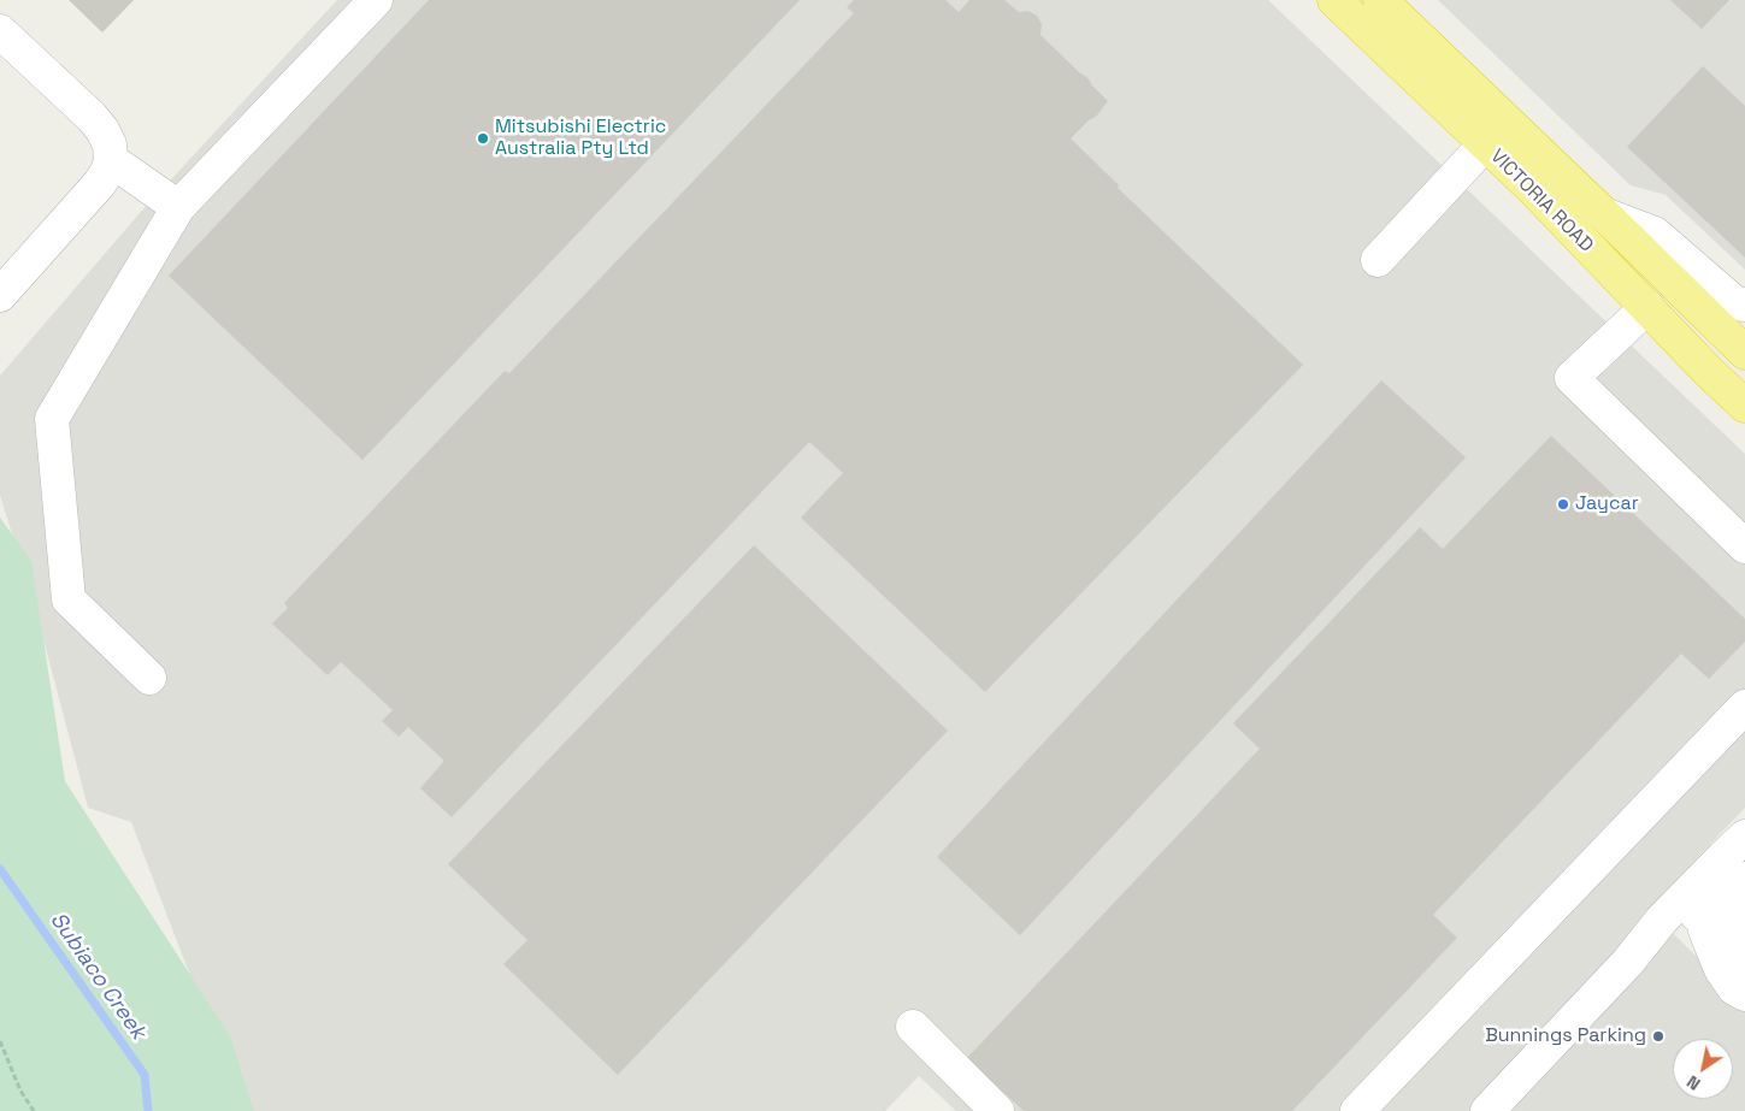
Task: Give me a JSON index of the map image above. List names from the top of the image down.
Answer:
{
  "streets": {
    "highway": ["VICTORIA ROAD"]
  },
  "water": ["Subiaco Creek"],
  "places": ["Mitsubishi Electric Australia Pty Ltd", "Jaycar", "Bunnings Parking"],
  "north": "bottom left"
}
